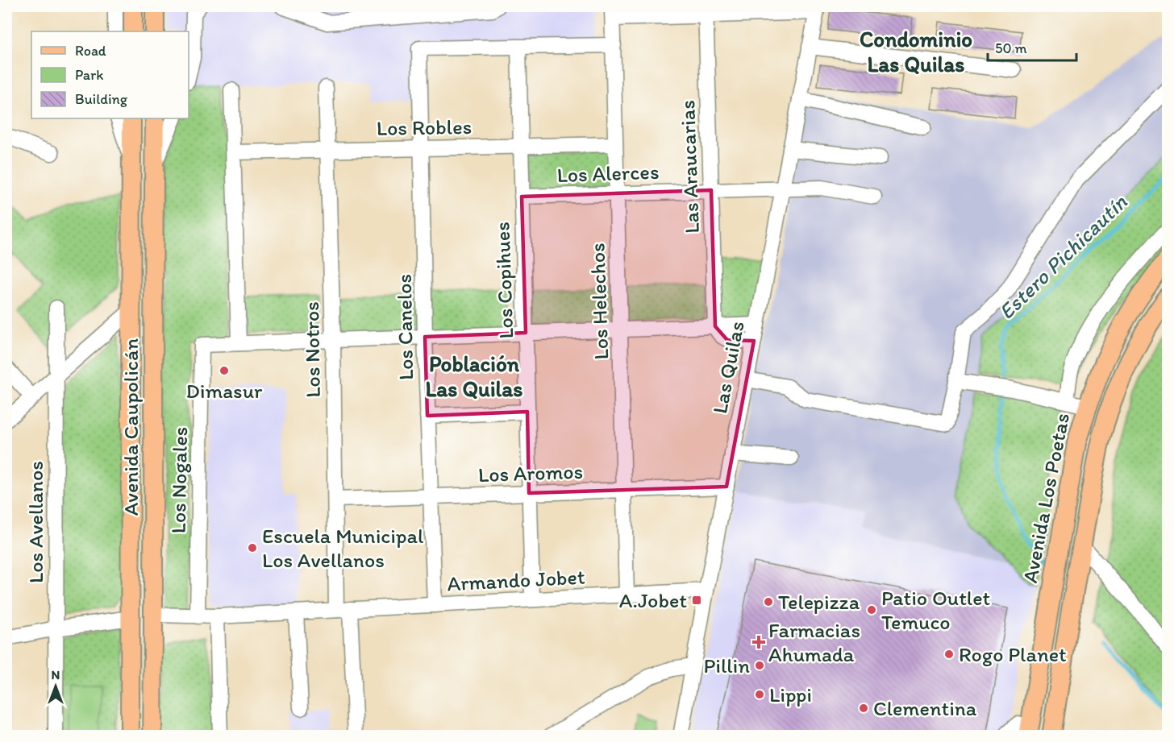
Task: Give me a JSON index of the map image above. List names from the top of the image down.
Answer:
{
  "streets": {
    "main road": ["Avenida Caupolicán", "Avenida Los Poetas"],
    "street": [
      "Los Robles",
      "Las Araucarias",
      "Los Alerces",
      "Los Copihues",
      "Los Helechos",
      "Los Canelos",
      "Los Notros",
      "Las Quilas",
      "Los Aromos",
      "Los Nogales",
      "Los Avellanos",
      "Armando Jobet"
    ]
  },
  "crossings": [
    ["Los Robles", "Los Copihues"],
    ["Los Robles", "Los Helechos"],
    ["Los Robles", "Los Canelos"],
    ["Los Robles", "Los Notros"],
    ["Las Araucarias", "Los Alerces"],
    ["Los Alerces", "Los Copihues"],
    ["Los Alerces", "Los Helechos"],
    ["Los Alerces", "Las Quilas"],
    ["Los Copihues", "Los Canelos"],
    ["Los Copihues", "Los Aromos"],
    ["Los Copihues", "Armando Jobet"],
    ["Los Helechos", "Los Aromos"],
    ["Los Helechos", "Armando Jobet"],
    ["Los Canelos", "Los Aromos"],
    ["Los Canelos", "Armando Jobet"],
    ["Los Notros", "Los Aromos"],
    ["Los Notros", "Armando Jobet"],
    ["Las Quilas", "Los Aromos"],
    ["Las Quilas", "Armando Jobet"],
    ["Avenida Caupolicán", "Armando Jobet"],
    ["Los Nogales", "Armando Jobet"]
  ],
  "districts": ["Condominio Las Quilas", "Población Las Quilas"],
  "water": ["Estero Pichicautín"],
  "places": {
    "other": [
      "Dimasur",
      "Escuela Municipal Los Avellanos",
      "Telepizza",
      "Patio Outlet Temuco",
      "Rogo Planet",
      "Pillin",
      "Lippi",
      "Clementina"
    ],
    "transit": ["A.Jobet"],
    "health": ["Farmacias Ahumada"]
  },
  "legend": ["Road", "Park", "Building"],
  "scale_bar": "50 m",
  "north": "top"
}
